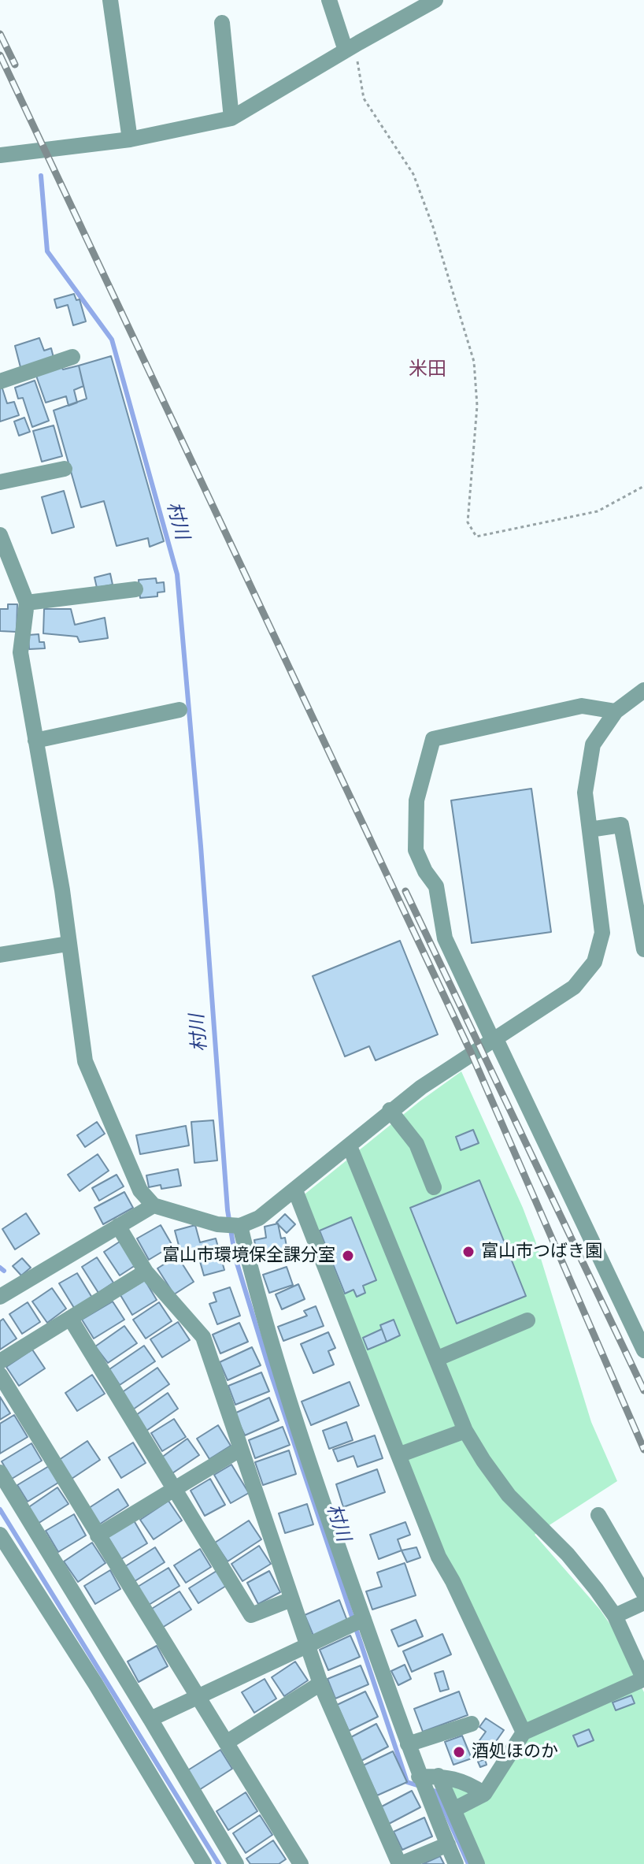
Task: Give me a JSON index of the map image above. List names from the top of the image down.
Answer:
{
  "districts": ["米田"],
  "water": ["村川"],
  "places": ["富山市つばき園", "富山市環境保全課分室", "酒処ほのか"]
}
